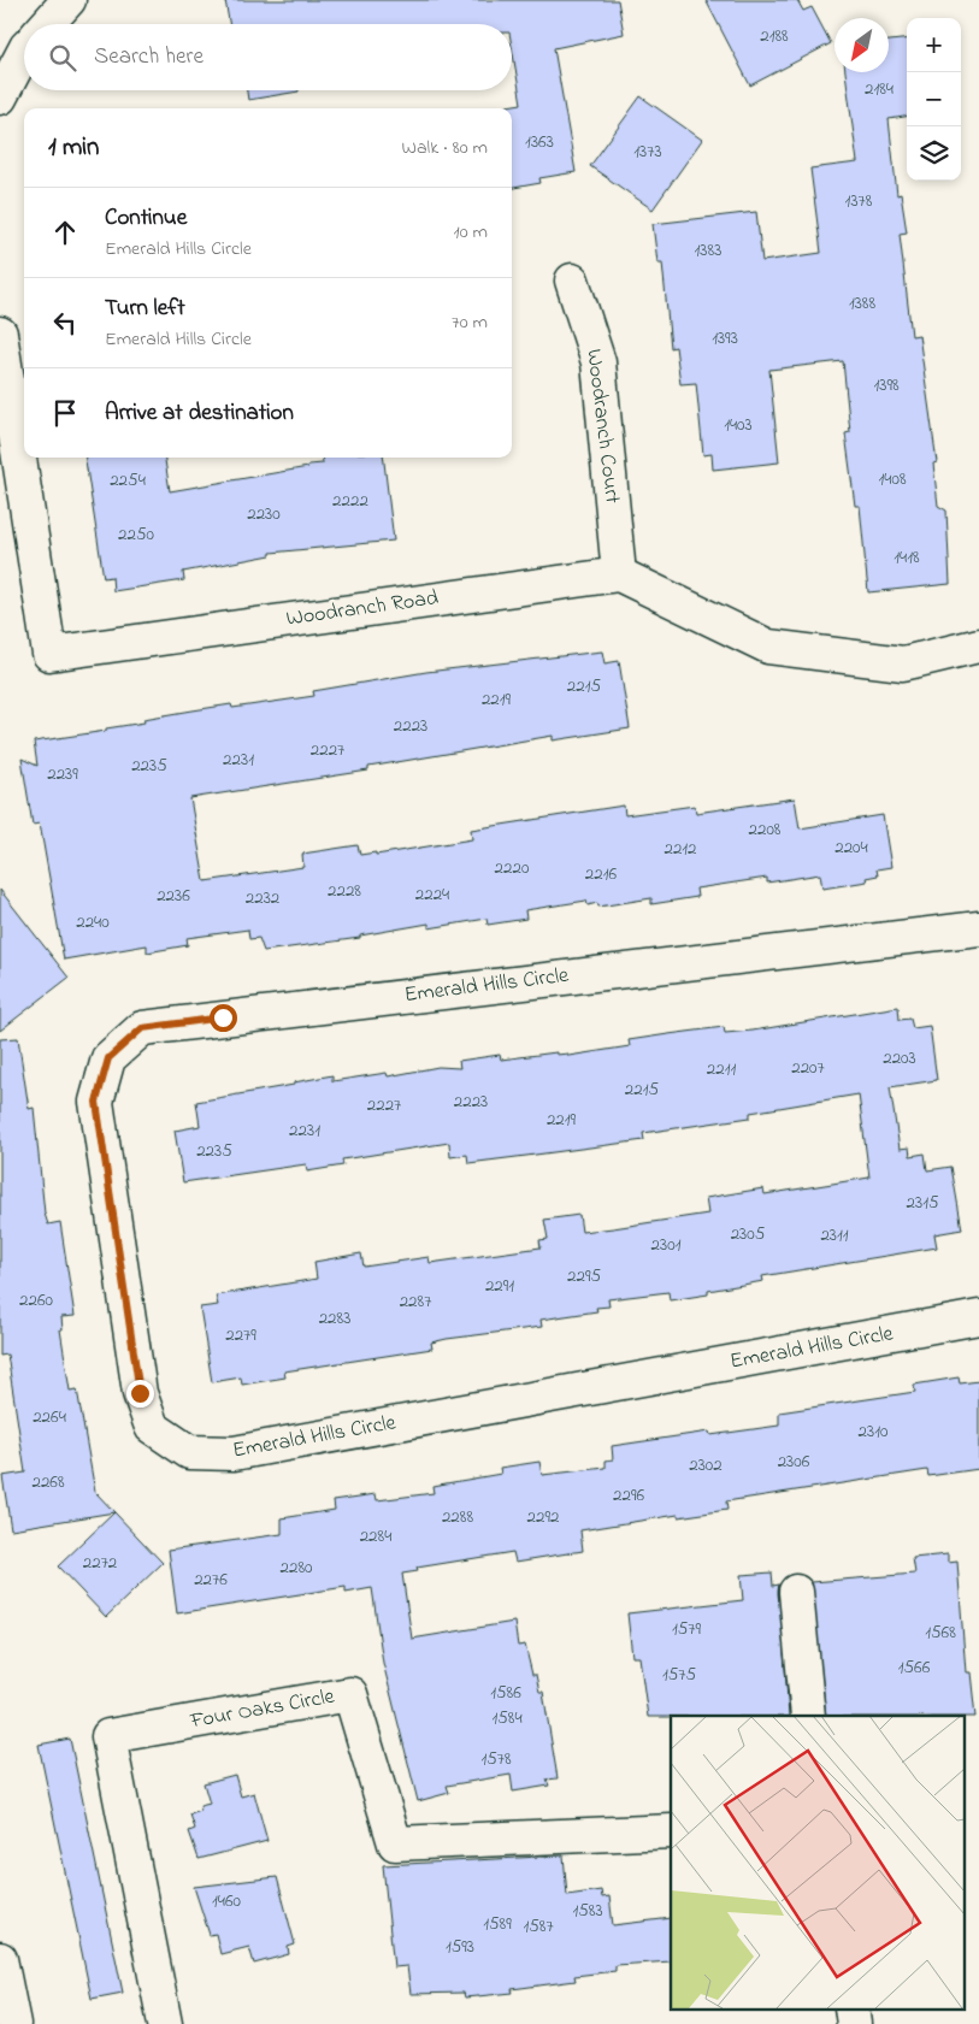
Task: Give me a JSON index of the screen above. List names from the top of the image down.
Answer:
{
  "streets": {
    "main road": [
      "Woodranch Court",
      "Woodranch Road",
      "Emerald Hills Circle",
      "Four Oaks Circle"
    ]
  },
  "crossings": [
    ["Woodranch Court", "Woodranch Road"]
  ],
  "house_numbers": [
    "2188",
    "2184",
    "1363",
    "1373",
    "1378",
    "1383",
    "1388",
    "1393",
    "1398",
    "1403",
    "1408",
    "2254",
    "2222",
    "2230",
    "2250",
    "1418",
    "2215",
    "2219",
    "2223",
    "2227",
    "2231",
    "2235",
    "2239",
    "2208",
    "2204",
    "2212",
    "2220",
    "2216",
    "2228",
    "2224",
    "2236",
    "2232",
    "2240",
    "2203",
    "2207",
    "2211",
    "2215",
    "2223",
    "2227",
    "2219",
    "2231",
    "2235",
    "2315",
    "2305",
    "2311",
    "2301",
    "2295",
    "2291",
    "2260",
    "2287",
    "2283",
    "2279",
    "2264",
    "2310",
    "2306",
    "2302",
    "2268",
    "2296",
    "2288",
    "2292",
    "2284",
    "2272",
    "2280",
    "2276",
    "1579",
    "1568",
    "1566",
    "1575",
    "1586",
    "1584",
    "1578",
    "1460",
    "1583",
    "1589",
    "1587",
    "1593"
  ],
  "north": "bottom left",
  "page": {
    "map_buttons": ["+", "−"],
    "search": "Search here",
    "heading": ["1 min", "Walk · 80 m"],
    "list": [
      ["Continue", "Emerald Hills Circle", "10 m"],
      ["Turn left", "Emerald Hills Circle", "70 m"],
      "Arrive at destination"
    ]
  }
}
